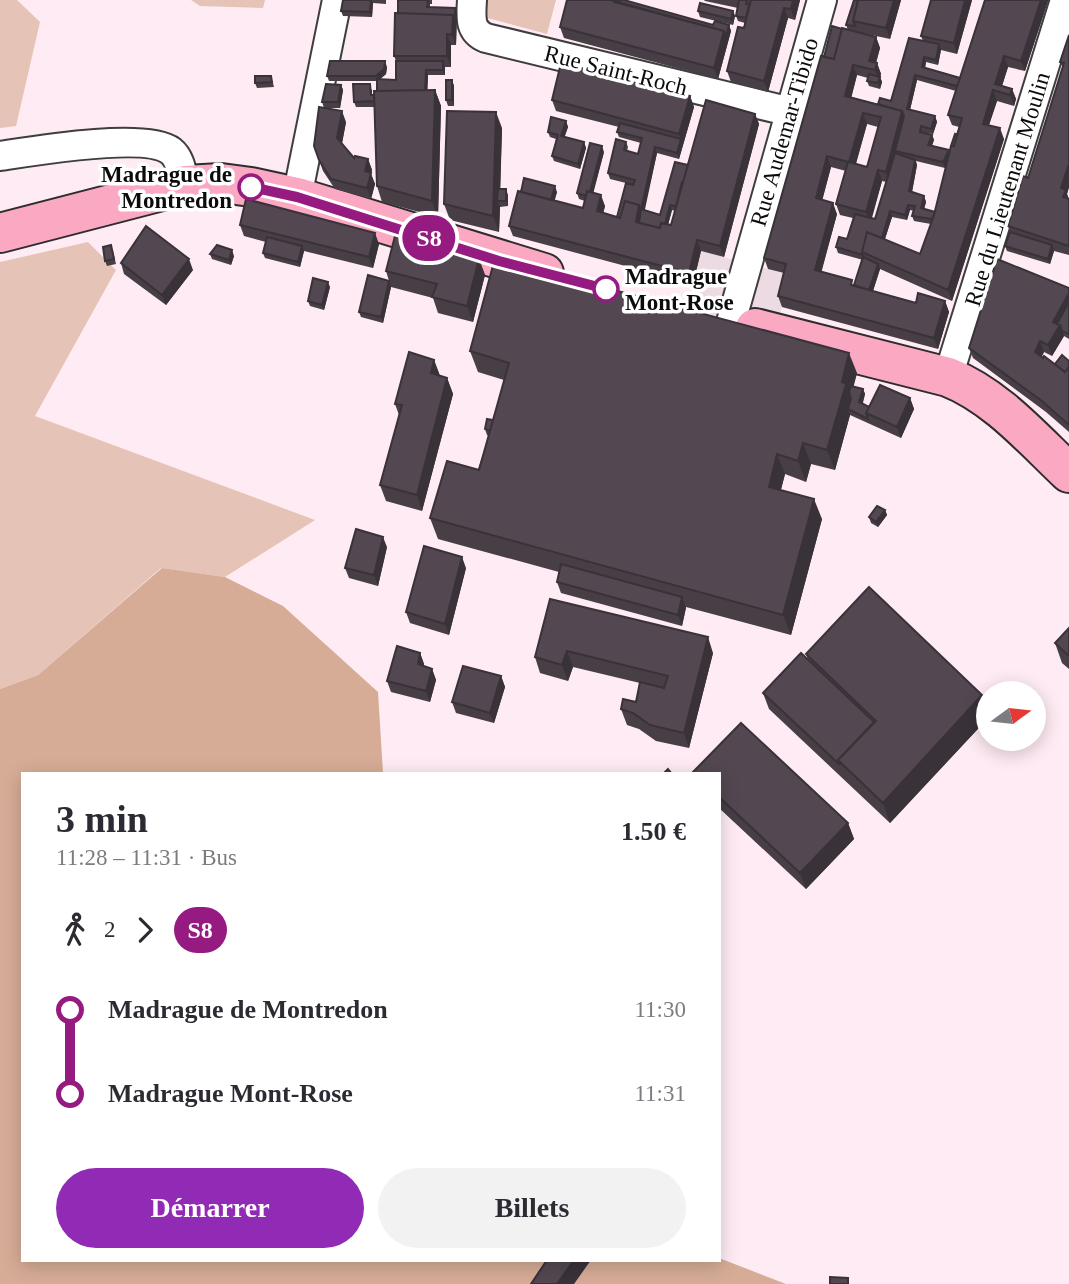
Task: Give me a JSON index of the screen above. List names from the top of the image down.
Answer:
{
  "streets": {
    "street": ["Rue Saint-Roch", "Rue Audemar-Tibido", "Rue du Lieutenant Moulin"]
  },
  "crossings": [
    ["Rue Saint-Roch", "Rue Audemar-Tibido"]
  ],
  "places": ["Madrague de Montredon", "Madrague Mont-Rose"],
  "lines": ["bus line S8"],
  "north": "right",
  "page": {
    "on_map": "S8",
    "heading": ["3 min", "11:28 – 11:31 · Bus", "1.50 €"],
    "legs": ["2", "S8"],
    "list": [
      {
        "name": "Madrague de Montredon",
        "value": "11:30"
      },
      {
        "name": "Madrague Mont-Rose",
        "value": "11:31"
      }
    ],
    "buttons": ["Démarrer", "Billets"]
  }
}
